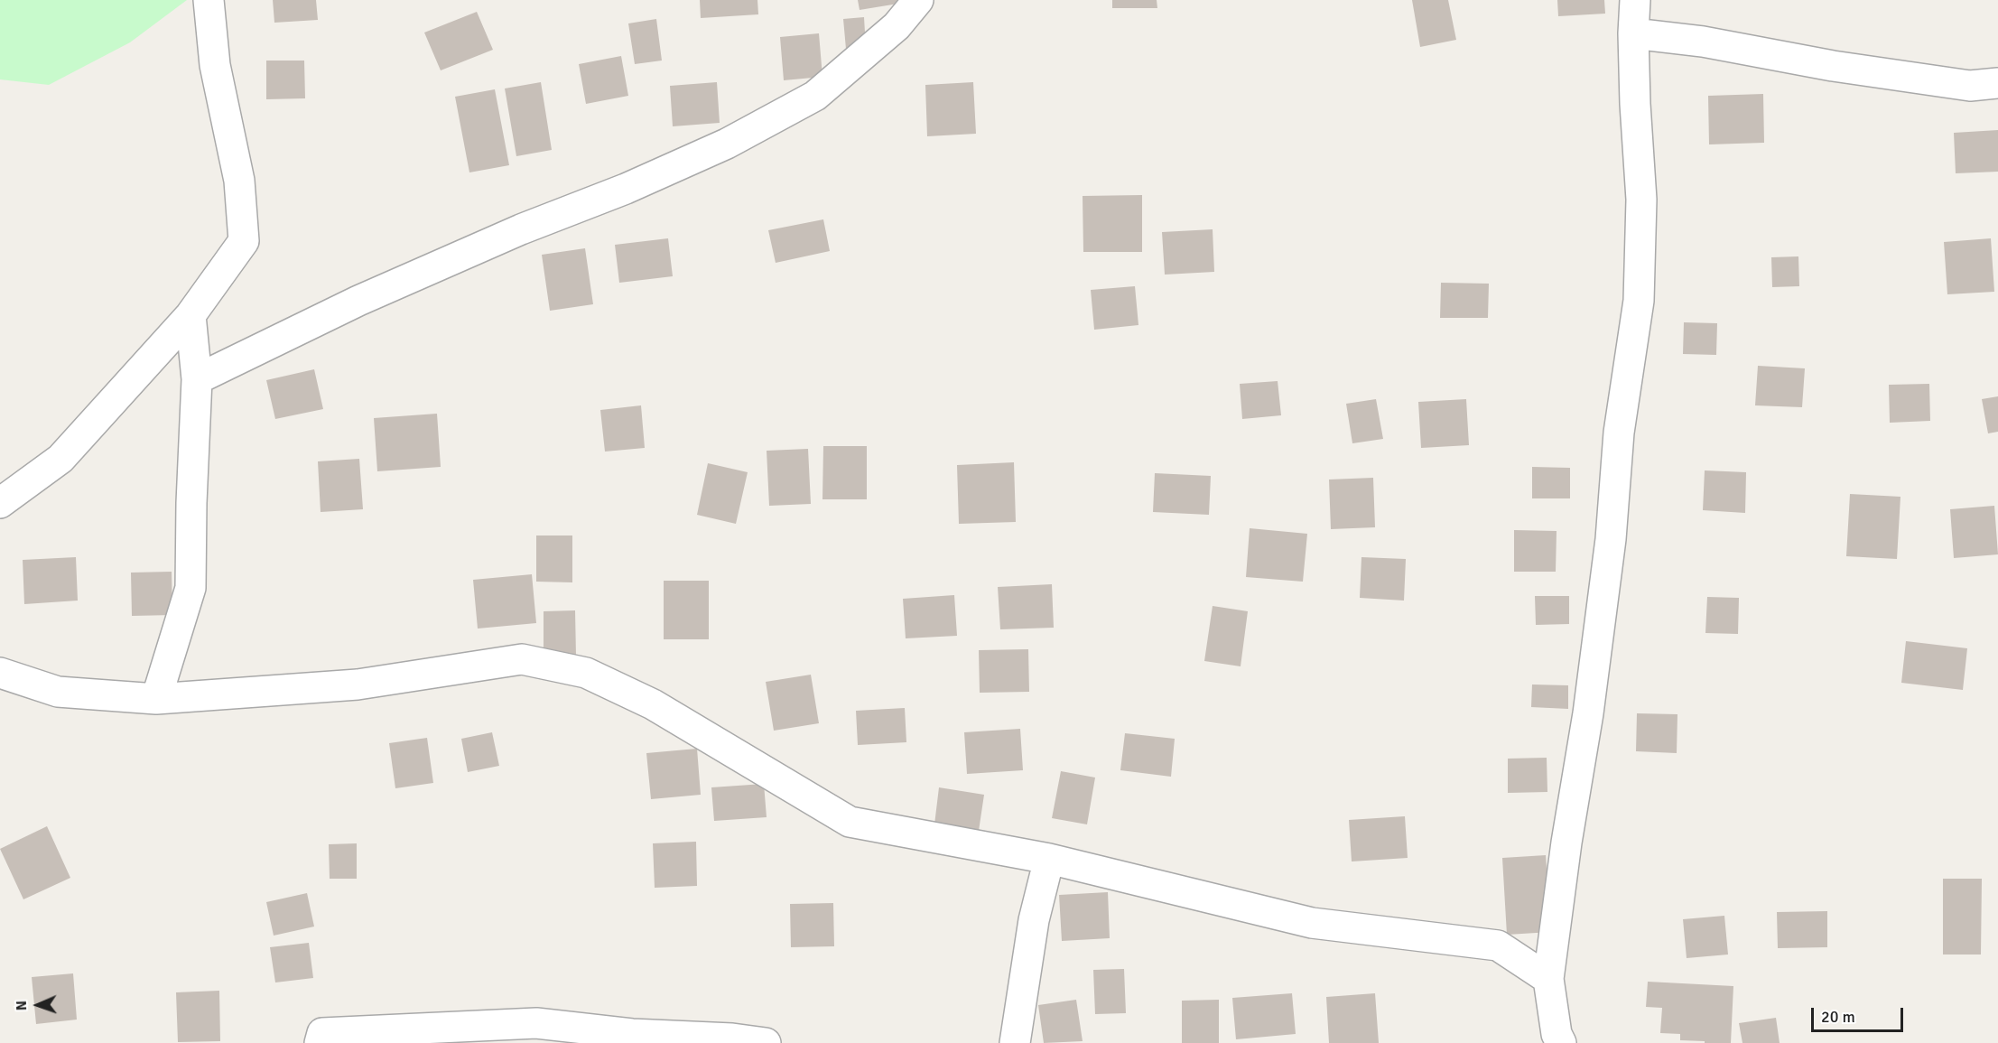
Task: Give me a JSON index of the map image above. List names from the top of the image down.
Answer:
{
  "scale_bar": "20 m",
  "north": "left"
}
